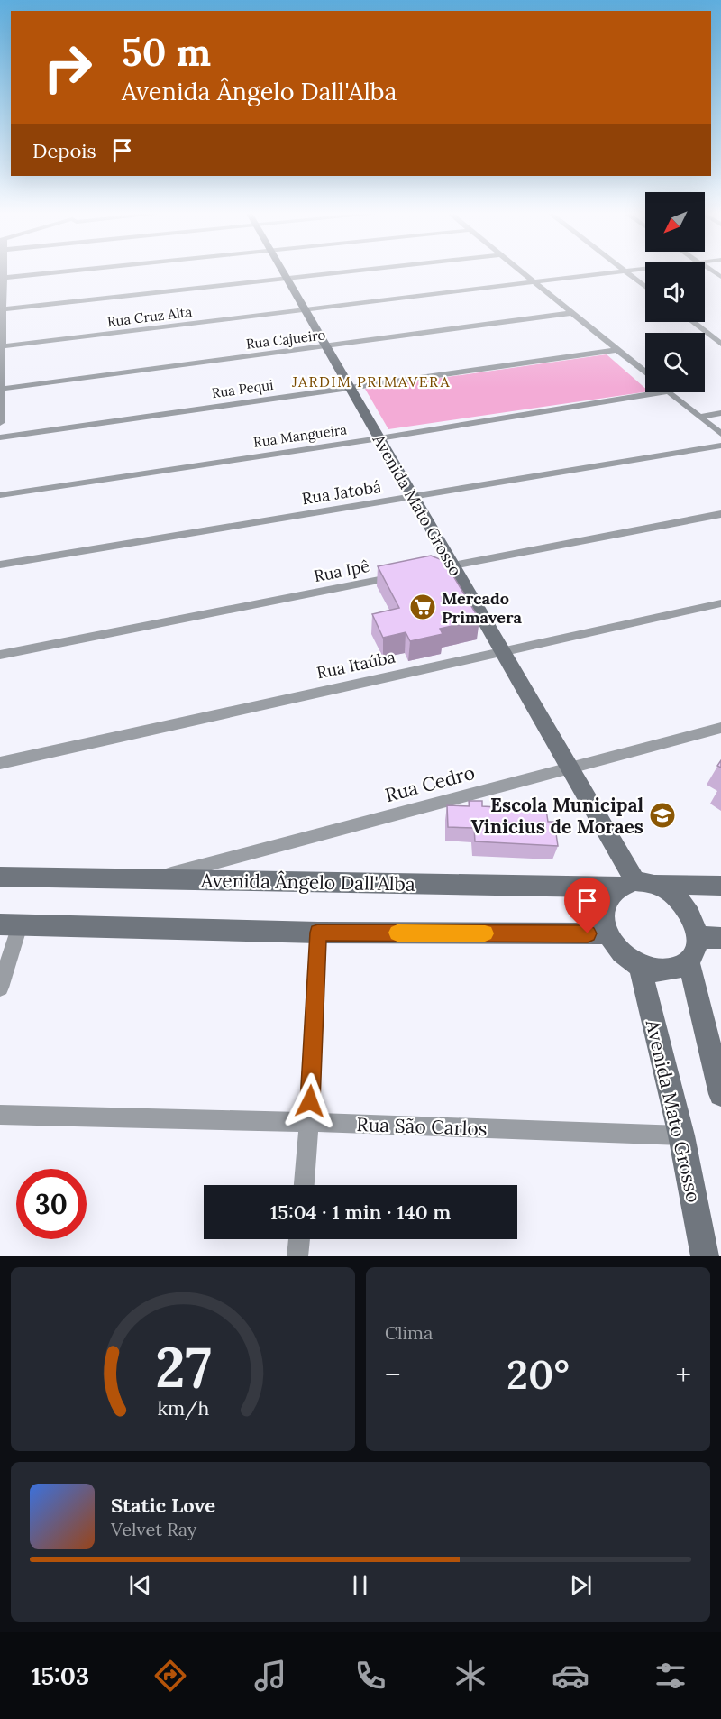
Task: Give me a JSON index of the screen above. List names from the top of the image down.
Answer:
{
  "streets": {
    "street": [
      "Rua Cruz Alta",
      "Rua Cajueiro",
      "Rua Pequi",
      "Rua Mangueira",
      "Rua Jatobá",
      "Avenida Mato Grosso",
      "Rua Ipê",
      "Rua Itaúba",
      "Rua Cedro",
      "Avenida Ângelo Dall'Alba",
      "Rua São Carlos"
    ]
  },
  "crossings": [
    ["Rua Cruz Alta", "Avenida Mato Grosso"],
    ["Rua Cajueiro", "Avenida Mato Grosso"],
    ["Rua Pequi", "Avenida Mato Grosso"],
    ["Rua Mangueira", "Avenida Mato Grosso"],
    ["Rua Jatobá", "Avenida Mato Grosso"],
    ["Avenida Mato Grosso", "Rua Itaúba"],
    ["Avenida Mato Grosso", "Rua Cedro"],
    ["Avenida Mato Grosso", "Avenida Ângelo Dall'Alba"],
    ["Avenida Mato Grosso", "Rua São Carlos"],
    ["Rua Cedro", "Avenida Ângelo Dall'Alba"]
  ],
  "districts": ["JARDIM PRIMAVERA"],
  "places": {
    "supermarket": ["Mercado Primavera"],
    "school or university": ["Escola Municipal Vinicius de Moraes"]
  },
  "north": "bottom left",
  "page": {
    "turn": ["50 m", "Avenida Ângelo Dall'Alba"],
    "then": "Depois",
    "limit": "30",
    "trip": "15:04 · 1 min · 140 m",
    "tile": "Clima",
    "heat": ["−", "20°", "+"],
    "song": ["Static Love", "Velvet Ray"],
    "tabs": "15:03",
    "gauge": ["27", "km/h"]
  }
}
